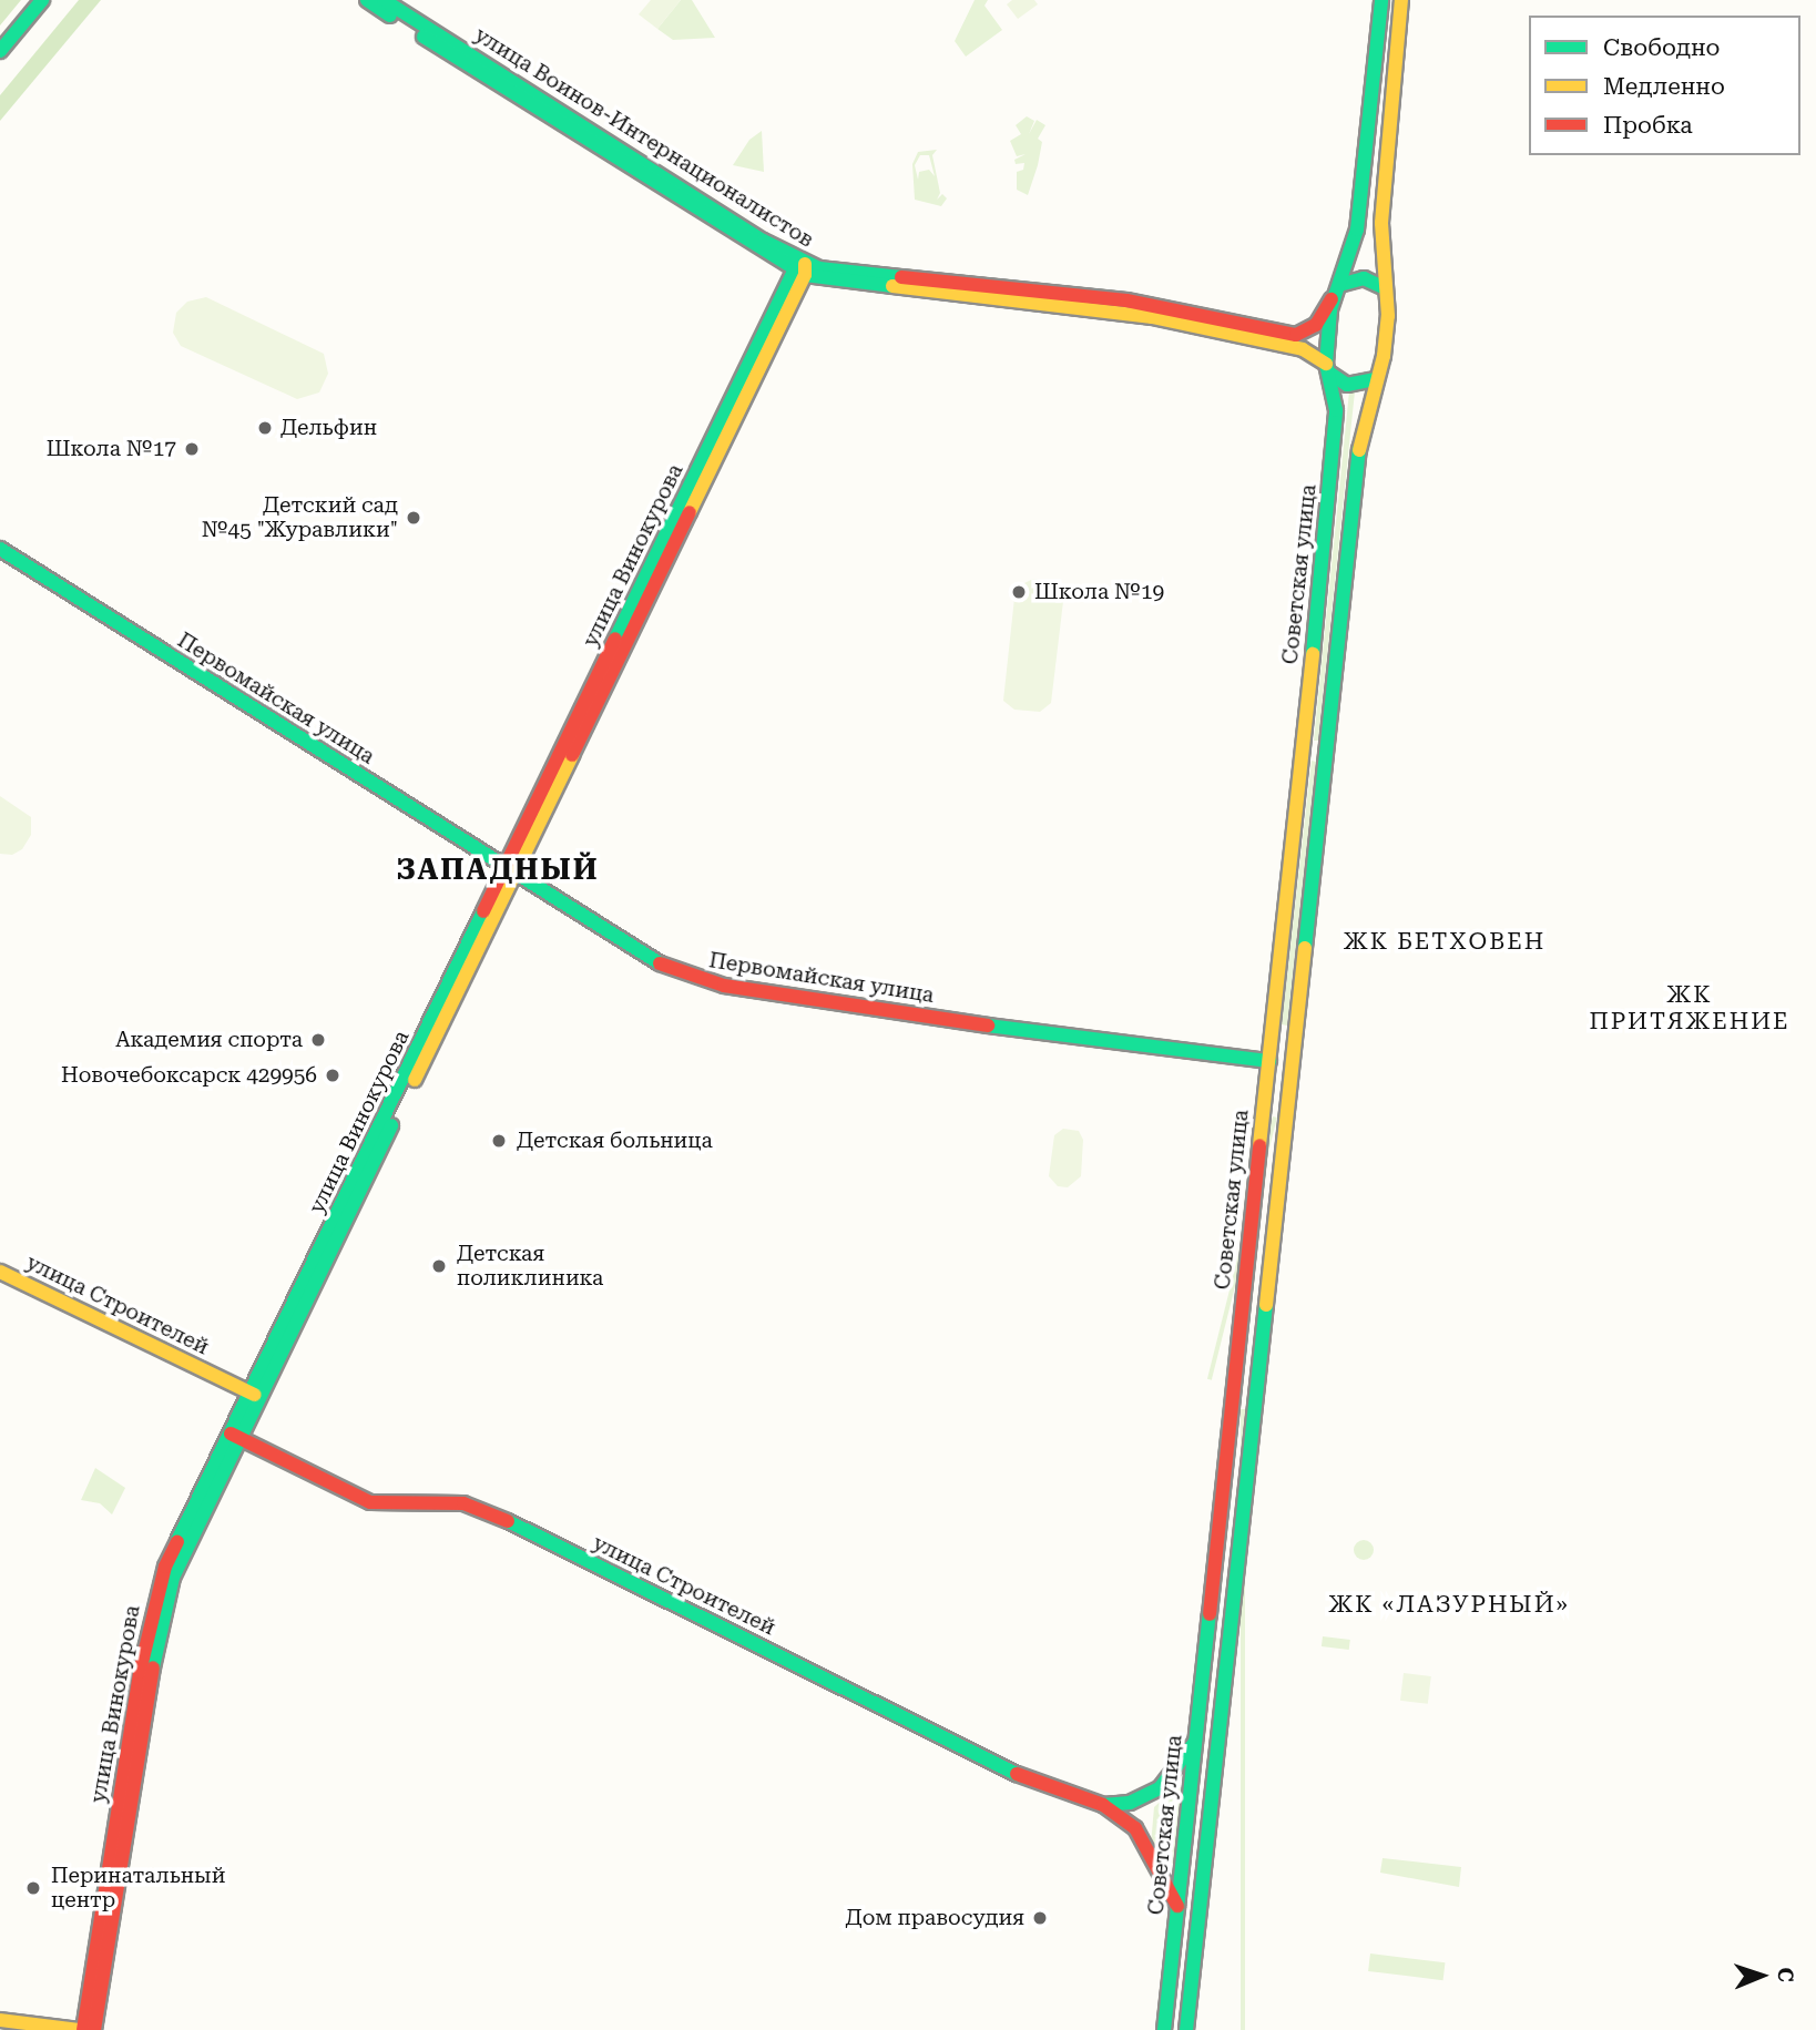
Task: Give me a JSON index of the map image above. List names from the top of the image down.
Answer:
{
  "streets": {
    "main road": [
      "улица Воинов-Интернационалистов",
      "улица Винокурова",
      "Советская улица",
      "Первомайская улица",
      "улица Строителей"
    ]
  },
  "crossings": [
    ["улица Воинов-Интернационалистов", "улица Винокурова"],
    ["улица Воинов-Интернационалистов", "Советская улица"],
    ["улица Винокурова", "Первомайская улица"],
    ["улица Винокурова", "улица Строителей"],
    ["Советская улица", "Первомайская улица"],
    ["Советская улица", "улица Строителей"]
  ],
  "districts": [
    "ЗАПАДНЫЙ",
    "ЖК БЕТХОВЕН",
    "ЖК ПРИТЯЖЕНИЕ",
    "ЖК «ЛАЗУРНЫЙ»"
  ],
  "places": [
    "Дельфин",
    "Школа №17",
    "Детский сад №45 \"Журавлики\"",
    "Школа №19",
    "Академия спорта",
    "Новочебоксарск 429956",
    "Детская больница",
    "Детская поликлиника",
    "Перинатальный центр",
    "Дом правосудия"
  ],
  "legend": ["Свободно", "Медленно", "Пробка"],
  "north": "right"
}
